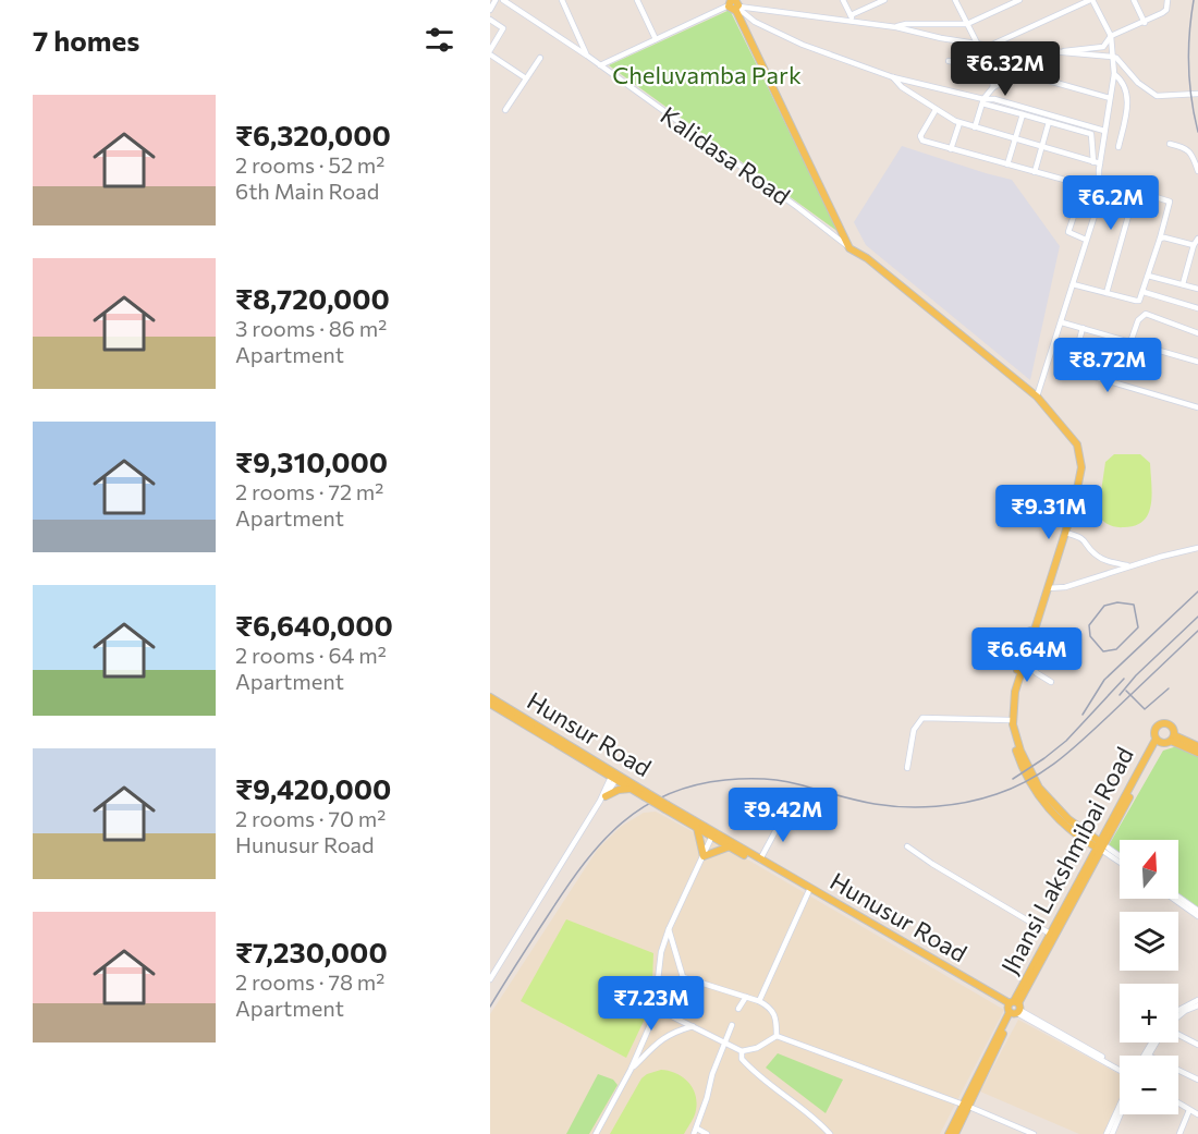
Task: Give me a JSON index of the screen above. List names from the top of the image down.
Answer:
{
  "streets": {
    "main road": ["Hunsur Road", "Jhansi Lakshmibai Road", "Hunusur Road"],
    "street": ["Kalidasa Road"]
  },
  "crossings": [
    ["Hunsur Road", "Hunusur Road"],
    ["Jhansi Lakshmibai Road", "Hunusur Road"]
  ],
  "parks": ["Cheluvamba Park"],
  "north": "top",
  "page": {
    "heading": "7 homes",
    "price": [
      "₹6.32M",
      "₹6.2M",
      "₹8.72M",
      "₹9.31M",
      "₹6.64M",
      "₹9.42M",
      "₹7.23M"
    ],
    "list": [
      {
        "name": "₹6,320,000",
        "note": "2 rooms · 52 m² · 6th Main Road"
      },
      {
        "name": "₹8,720,000",
        "note": "3 rooms · 86 m² · Apartment"
      },
      {
        "name": "₹9,310,000",
        "note": "2 rooms · 72 m² · Apartment"
      },
      {
        "name": "₹6,640,000",
        "note": "2 rooms · 64 m² · Apartment"
      },
      {
        "name": "₹9,420,000",
        "note": "2 rooms · 70 m² · Hunusur Road"
      },
      {
        "name": "₹7,230,000",
        "note": "2 rooms · 78 m² · Apartment"
      }
    ],
    "map_buttons": ["+", "−"]
  }
}
